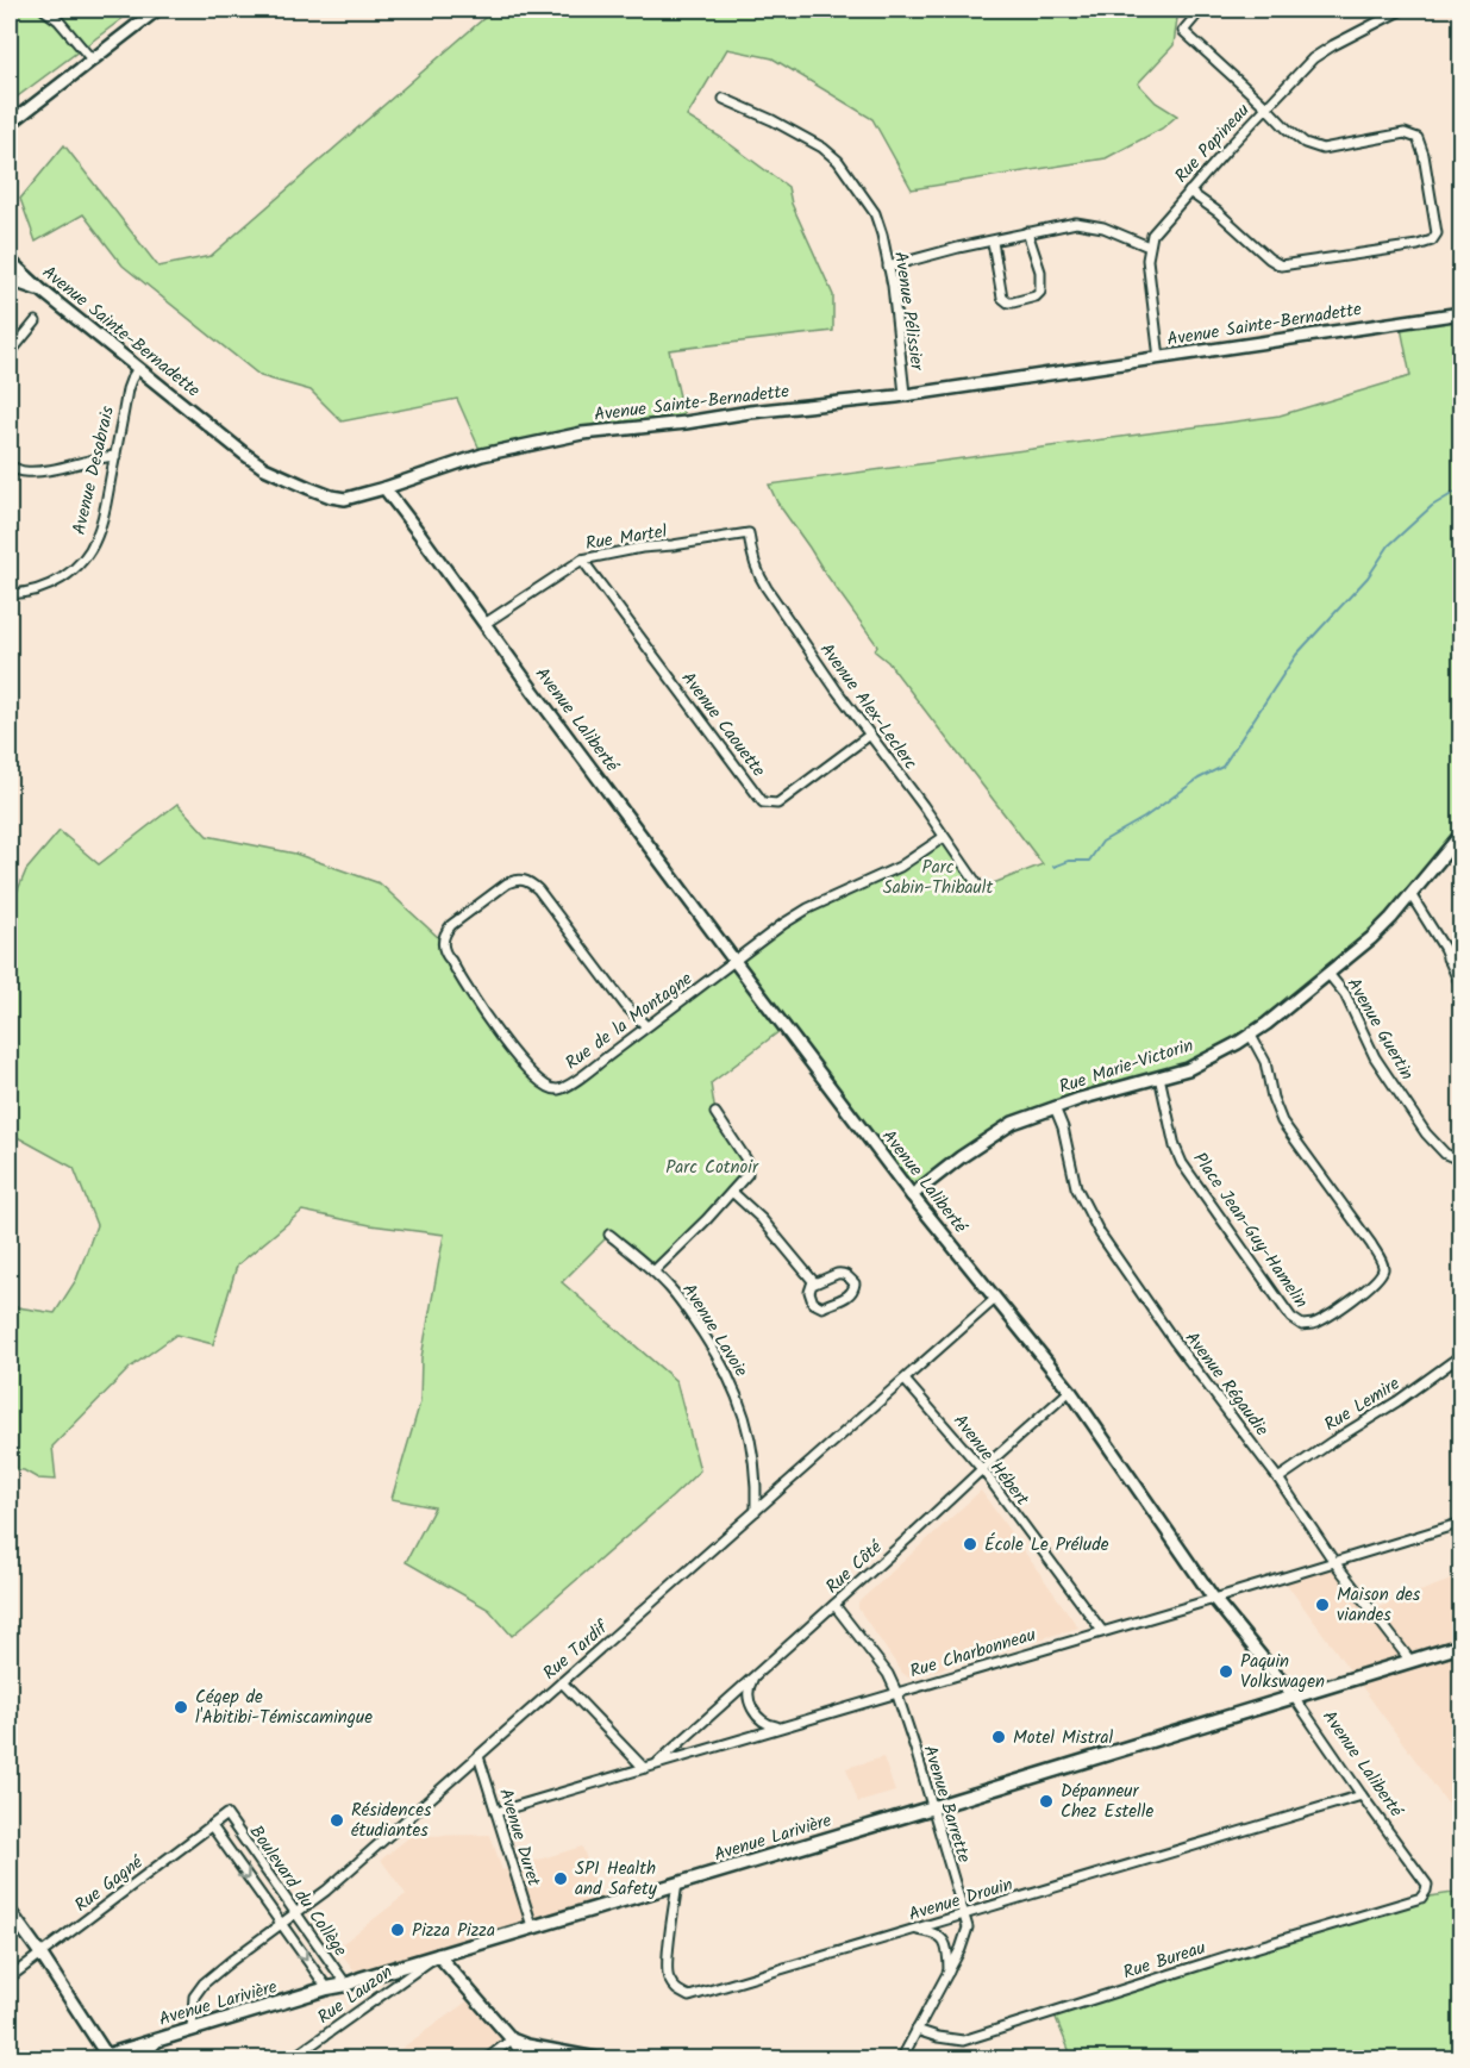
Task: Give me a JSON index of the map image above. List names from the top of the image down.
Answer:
{
  "streets": {
    "main road": ["Avenue Larivière"],
    "street": [
      "Rue Papineau",
      "Avenue Pélissier",
      "Avenue Sainte-Bernadette",
      "Avenue Desabrais",
      "Rue Martel",
      "Avenue Alex-Leclerc",
      "Avenue Laliberté",
      "Avenue Caouette",
      "Rue de la Montagne",
      "Avenue Guertin",
      "Rue Marie-Victorin",
      "Place Jean-Guy-Hamelin",
      "Avenue Lavoie",
      "Avenue Régaudie",
      "Rue Lemire",
      "Avenue Hébert",
      "Rue Côté",
      "Rue Tardif",
      "Rue Charbonneau",
      "Avenue Barrette",
      "Avenue Duret",
      "Rue Gagné",
      "Boulevard du Collège",
      "Avenue Drouin",
      "Rue Bureau",
      "Rue Lauzon"
    ]
  },
  "crossings": [
    ["Avenue Pélissier", "Avenue Sainte-Bernadette"],
    ["Avenue Sainte-Bernadette", "Avenue Desabrais"],
    ["Avenue Sainte-Bernadette", "Avenue Laliberté"],
    ["Rue Martel", "Avenue Alex-Leclerc"],
    ["Rue Martel", "Avenue Laliberté"],
    ["Rue Martel", "Avenue Caouette"],
    ["Avenue Alex-Leclerc", "Avenue Caouette"],
    ["Avenue Alex-Leclerc", "Rue de la Montagne"],
    ["Avenue Laliberté", "Rue de la Montagne"],
    ["Avenue Laliberté", "Rue Marie-Victorin"],
    ["Avenue Laliberté", "Rue Côté"],
    ["Avenue Laliberté", "Rue Tardif"],
    ["Avenue Laliberté", "Rue Charbonneau"],
    ["Avenue Laliberté", "Avenue Larivière"],
    ["Avenue Laliberté", "Avenue Drouin"],
    ["Avenue Laliberté", "Rue Bureau"],
    ["Avenue Guertin", "Rue Marie-Victorin"],
    ["Rue Marie-Victorin", "Place Jean-Guy-Hamelin"],
    ["Rue Marie-Victorin", "Avenue Régaudie"],
    ["Avenue Lavoie", "Rue Tardif"],
    ["Avenue Régaudie", "Rue Lemire"],
    ["Avenue Régaudie", "Rue Charbonneau"],
    ["Avenue Régaudie", "Avenue Larivière"],
    ["Avenue Hébert", "Rue Côté"],
    ["Avenue Hébert", "Rue Tardif"],
    ["Avenue Hébert", "Rue Charbonneau"],
    ["Rue Côté", "Rue Charbonneau"],
    ["Rue Côté", "Avenue Barrette"],
    ["Rue Tardif", "Avenue Duret"],
    ["Rue Tardif", "Avenue Larivière"],
    ["Rue Tardif", "Boulevard du Collège"],
    ["Rue Charbonneau", "Avenue Barrette"],
    ["Rue Charbonneau", "Avenue Duret"],
    ["Avenue Barrette", "Avenue Larivière"],
    ["Avenue Barrette", "Avenue Drouin"],
    ["Avenue Barrette", "Rue Bureau"],
    ["Avenue Duret", "Avenue Larivière"],
    ["Avenue Larivière", "Boulevard du Collège"],
    ["Avenue Larivière", "Avenue Drouin"],
    ["Avenue Larivière", "Rue Lauzon"],
    ["Rue Gagné", "Boulevard du Collège"]
  ],
  "parks": ["Parc Sabin-Thibault", "Parc Cotnoir"],
  "places": [
    "École Le Prélude",
    "Maison des viandes",
    "Paquin Volkswagen",
    "Cégep de l'Abitibi-Témiscamingue",
    "Motel Mistral",
    "Dépanneur Chez Estelle",
    "Résidences étudiantes",
    "SPI Health and Safety",
    "Pizza Pizza"
  ]
}
